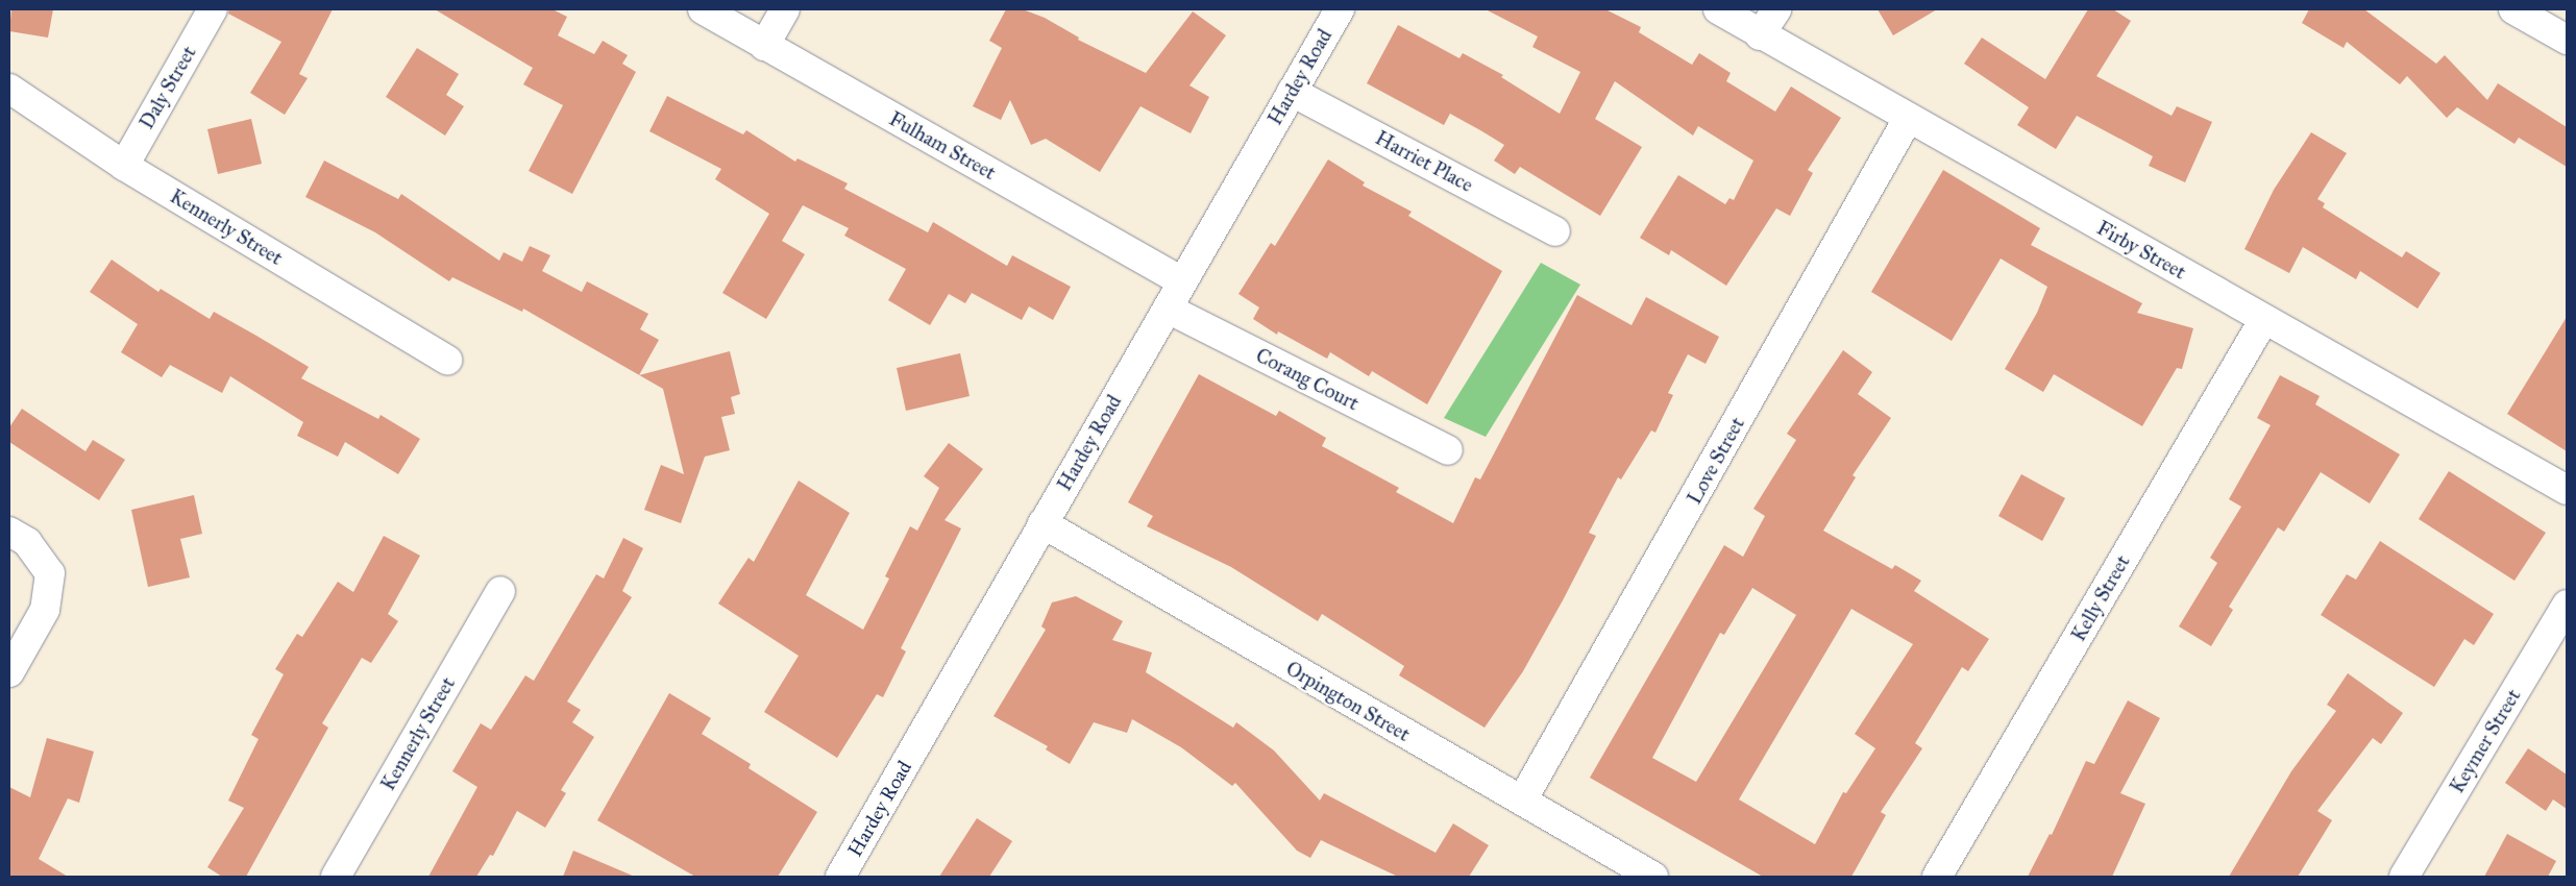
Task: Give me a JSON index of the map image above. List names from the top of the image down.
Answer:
{
  "streets": {
    "street": [
      "Hardey Road",
      "Daly Street",
      "Fulham Street",
      "Harriet Place",
      "Kennerly Street",
      "Firby Street",
      "Corang Court",
      "Love Street",
      "Kelly Street",
      "Orpington Street",
      "Keymer Street"
    ]
  },
  "crossings": [
    ["Hardey Road", "Fulham Street"],
    ["Hardey Road", "Harriet Place"],
    ["Hardey Road", "Corang Court"],
    ["Hardey Road", "Orpington Street"],
    ["Daly Street", "Kennerly Street"],
    ["Firby Street", "Love Street"],
    ["Firby Street", "Kelly Street"],
    ["Love Street", "Orpington Street"]
  ]
}
